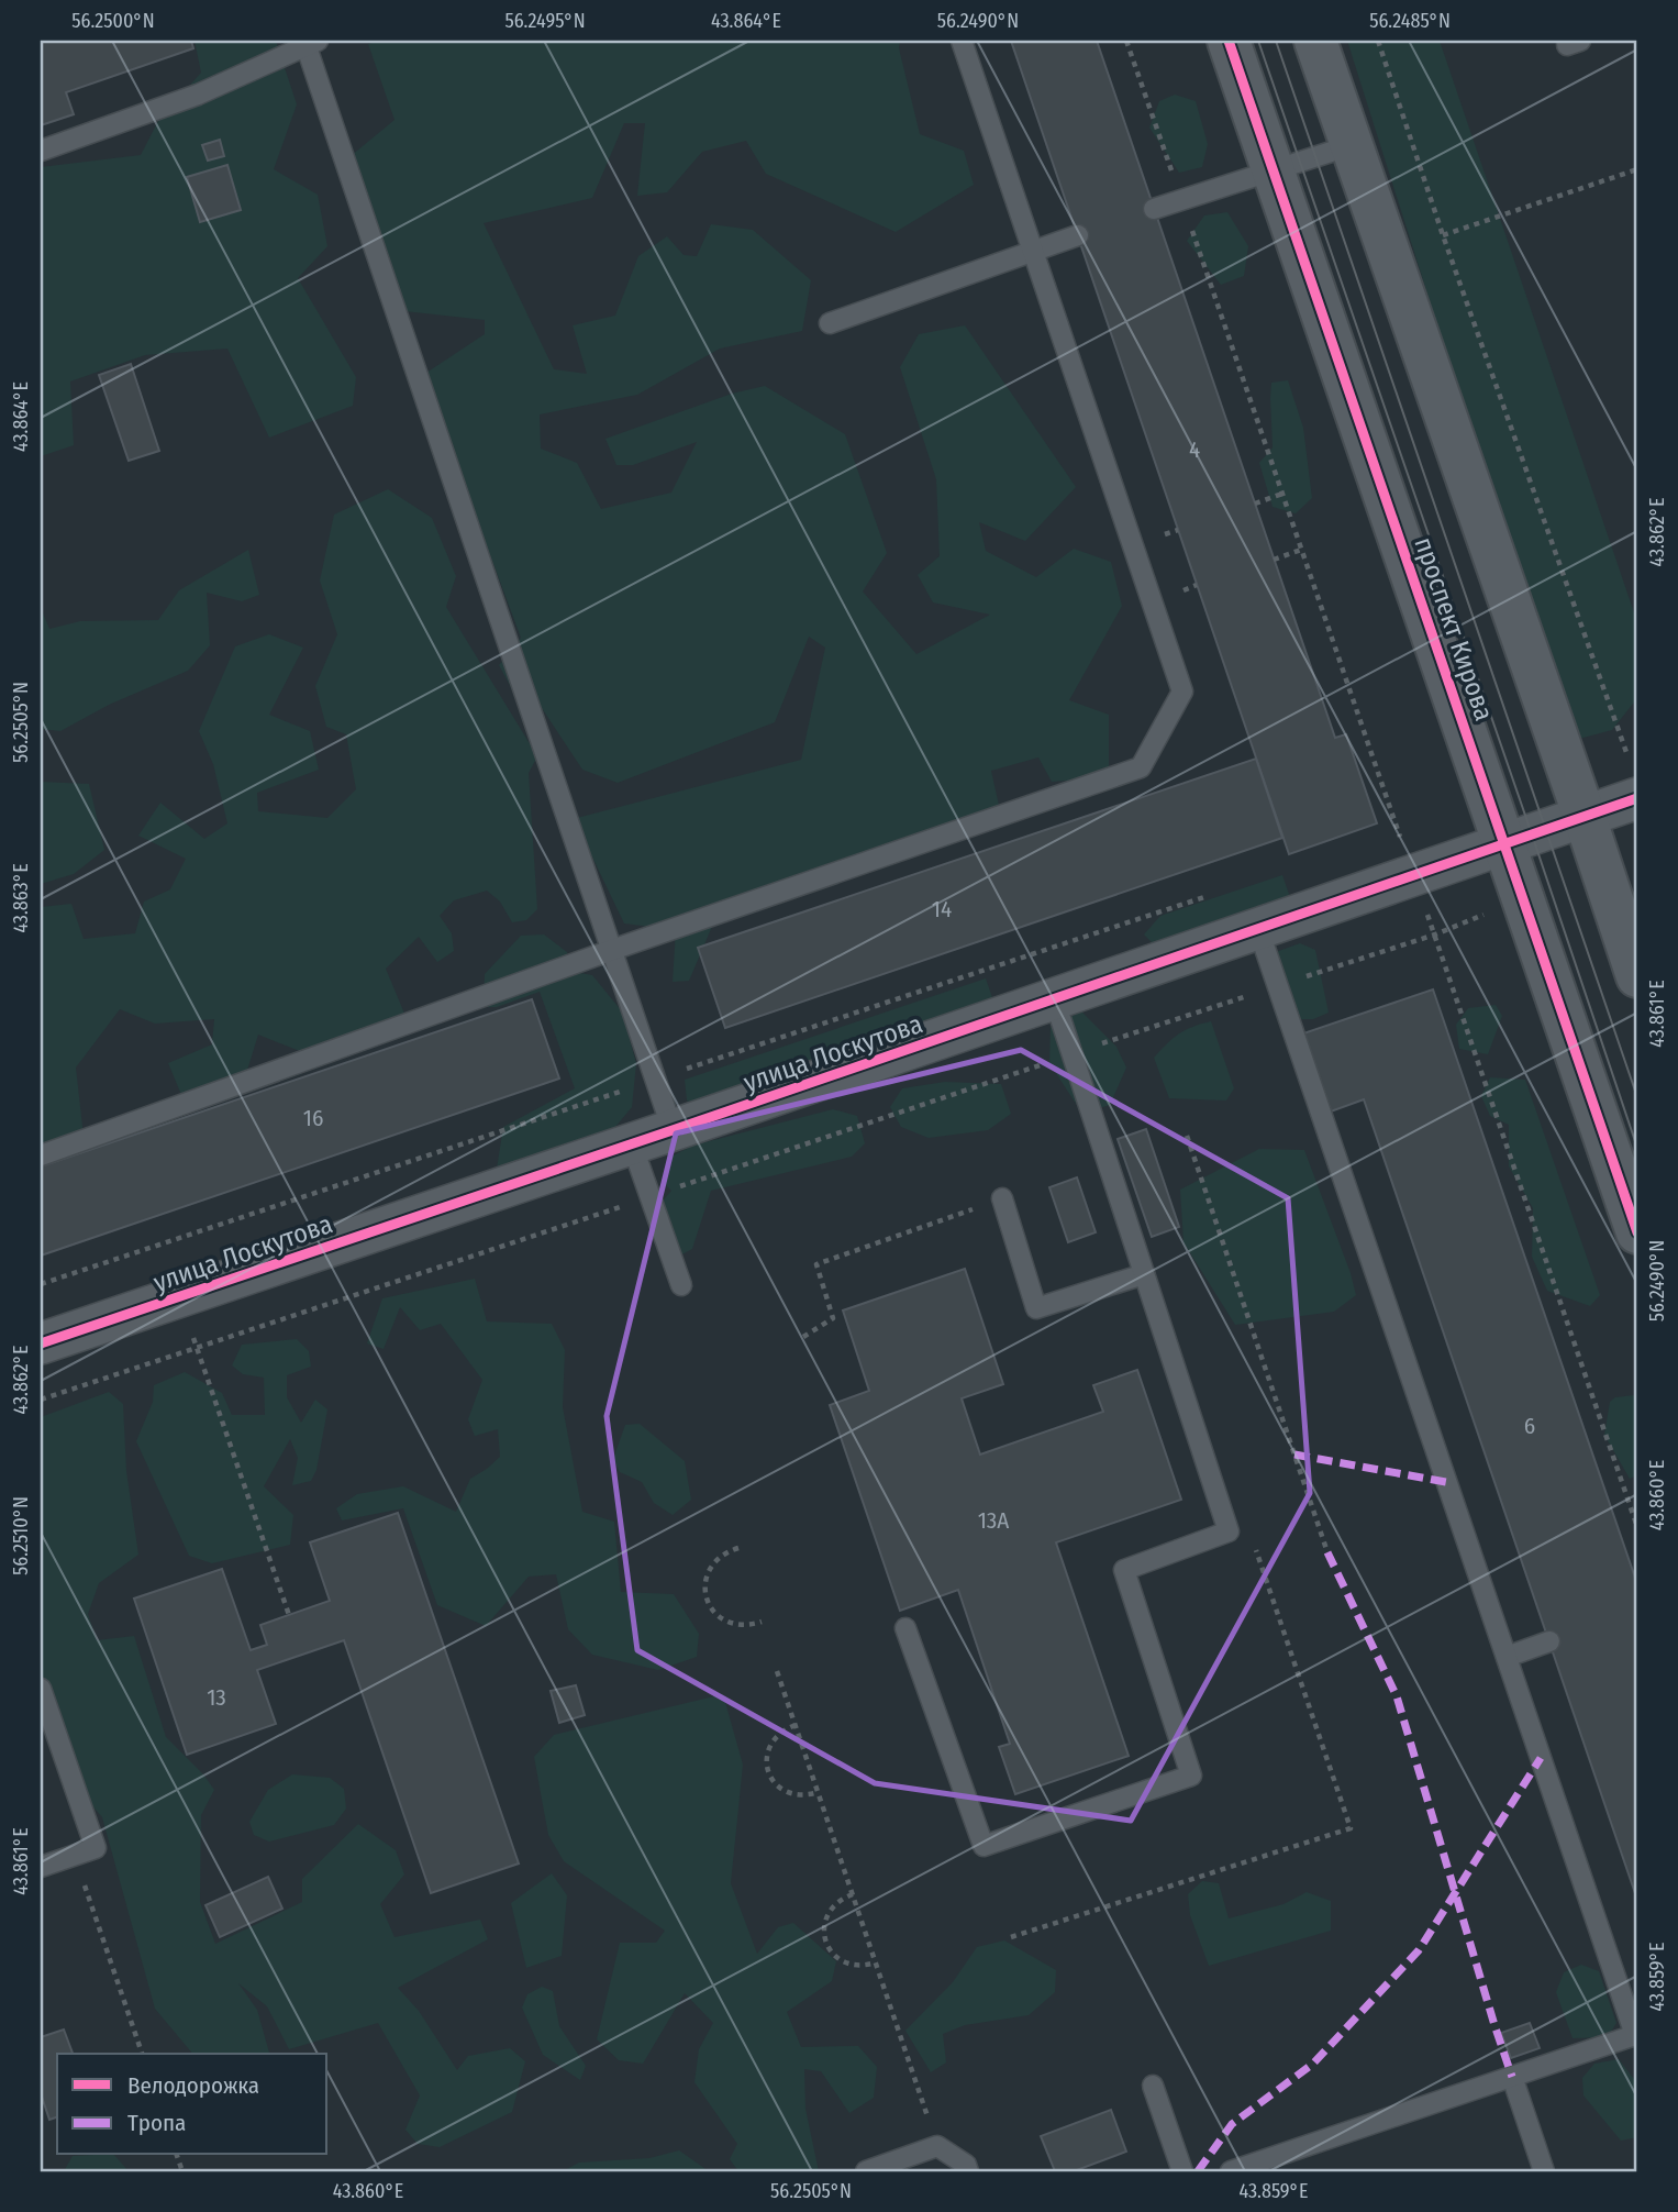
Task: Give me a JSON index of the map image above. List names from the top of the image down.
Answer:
{
  "streets": {
    "street": ["проспект Кирова", "улица Лоскутова"]
  },
  "crossings": [
    ["проспект Кирова", "улица Лоскутова"]
  ],
  "house_numbers": [
    "4",
    "14",
    "16",
    "6",
    "13А",
    "13"
  ],
  "legend": ["Велодорожка", "Тропа"],
  "coordinates": [
    "56.2500°N",
    "56.2495°N",
    "43.864°E",
    "56.2490°N",
    "56.2485°N",
    "43.862°E",
    "56.2505°N",
    "43.863°E",
    "43.861°E",
    "43.860°E",
    "56.2510°N",
    "43.859°E"
  ]
}
